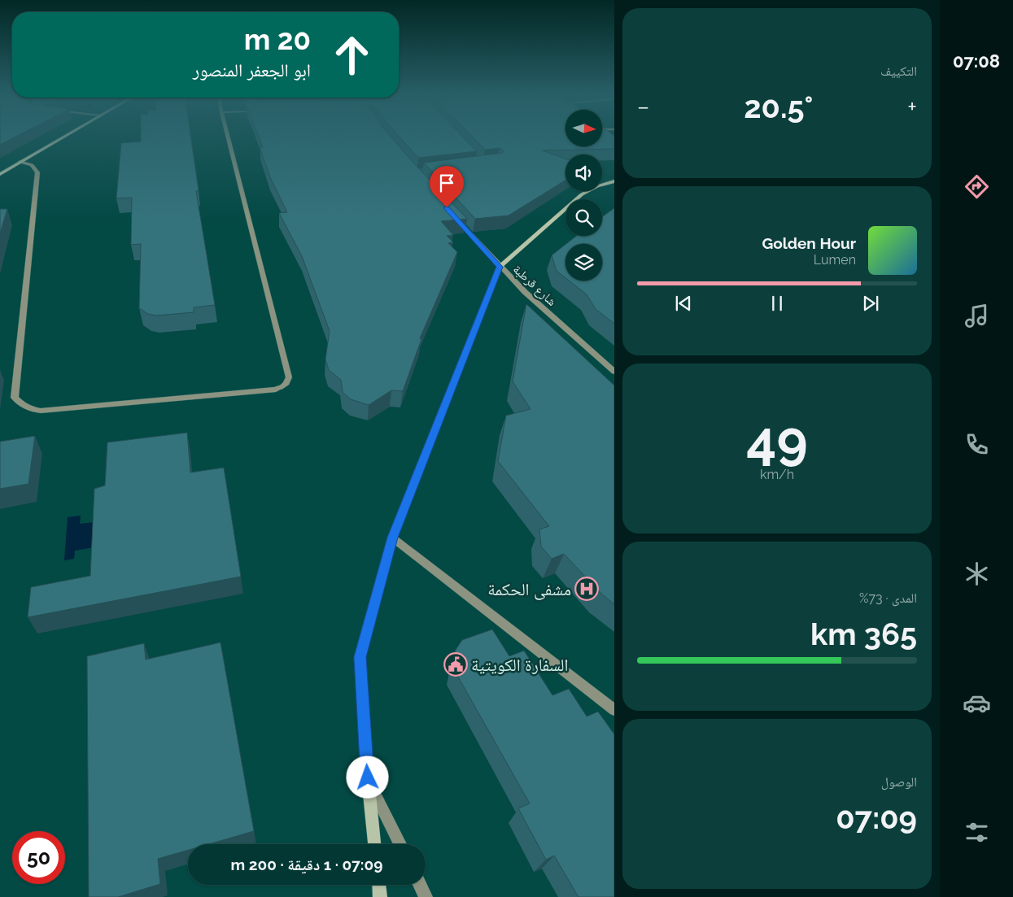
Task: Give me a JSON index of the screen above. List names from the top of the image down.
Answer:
{
  "streets": {
    "street": ["شارع قرطبة"]
  },
  "places": {
    "hospital": ["مشفى الحكمة"],
    "public building": ["السفارة الكويتية"]
  },
  "north": "right",
  "page": {
    "tabs": "07:08",
    "tile": [
      "التكييف",
      ["49", "km/h"],
      ["المدى · 73%", "365 km"],
      ["الوصول", "07:09"]
    ],
    "turn": ["20 m", "ابو الجعفر المنصور"],
    "heat": ["−", "20.5°", "+"],
    "song": ["Golden Hour", "Lumen"],
    "limit": "50",
    "trip": "07:09 · 1 دقيقة · 200 m"
  }
}
